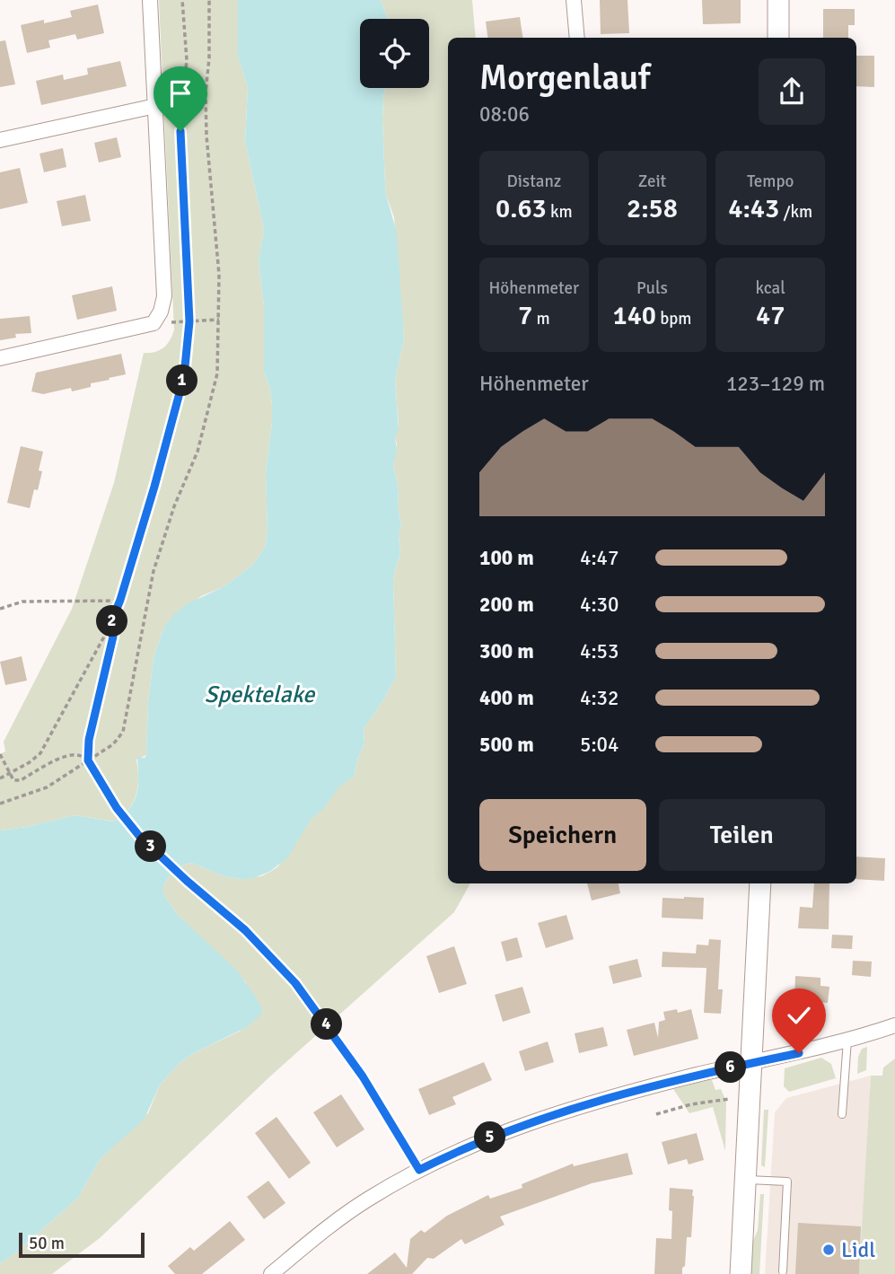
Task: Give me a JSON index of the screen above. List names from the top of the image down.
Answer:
{
  "water": ["Spektelake"],
  "places": ["Lidl"],
  "scale_bar": "50 m",
  "page": {
    "heading": ["Morgenlauf", "08:06"],
    "stats": [
      ["Distanz", "0.63 km"],
      ["Zeit", "2:58"],
      ["Tempo", "4:43 /km"],
      ["Höhenmeter", "7 m"],
      ["Puls", "140 bpm"],
      ["kcal", "47"]
    ],
    "chart": ["Höhenmeter", "123–129 m"],
    "pins": [
      "1",
      "2",
      "3",
      "4",
      "6",
      "5"
    ],
    "list": [
      {
        "name": "100 m",
        "note": "4:47"
      },
      {
        "name": "200 m",
        "note": "4:30"
      },
      {
        "name": "300 m",
        "note": "4:53"
      },
      {
        "name": "400 m",
        "note": "4:32"
      },
      {
        "name": "500 m",
        "note": "5:04"
      }
    ],
    "buttons": ["Speichern", "Teilen"],
    "scale": "50 m"
  }
}
